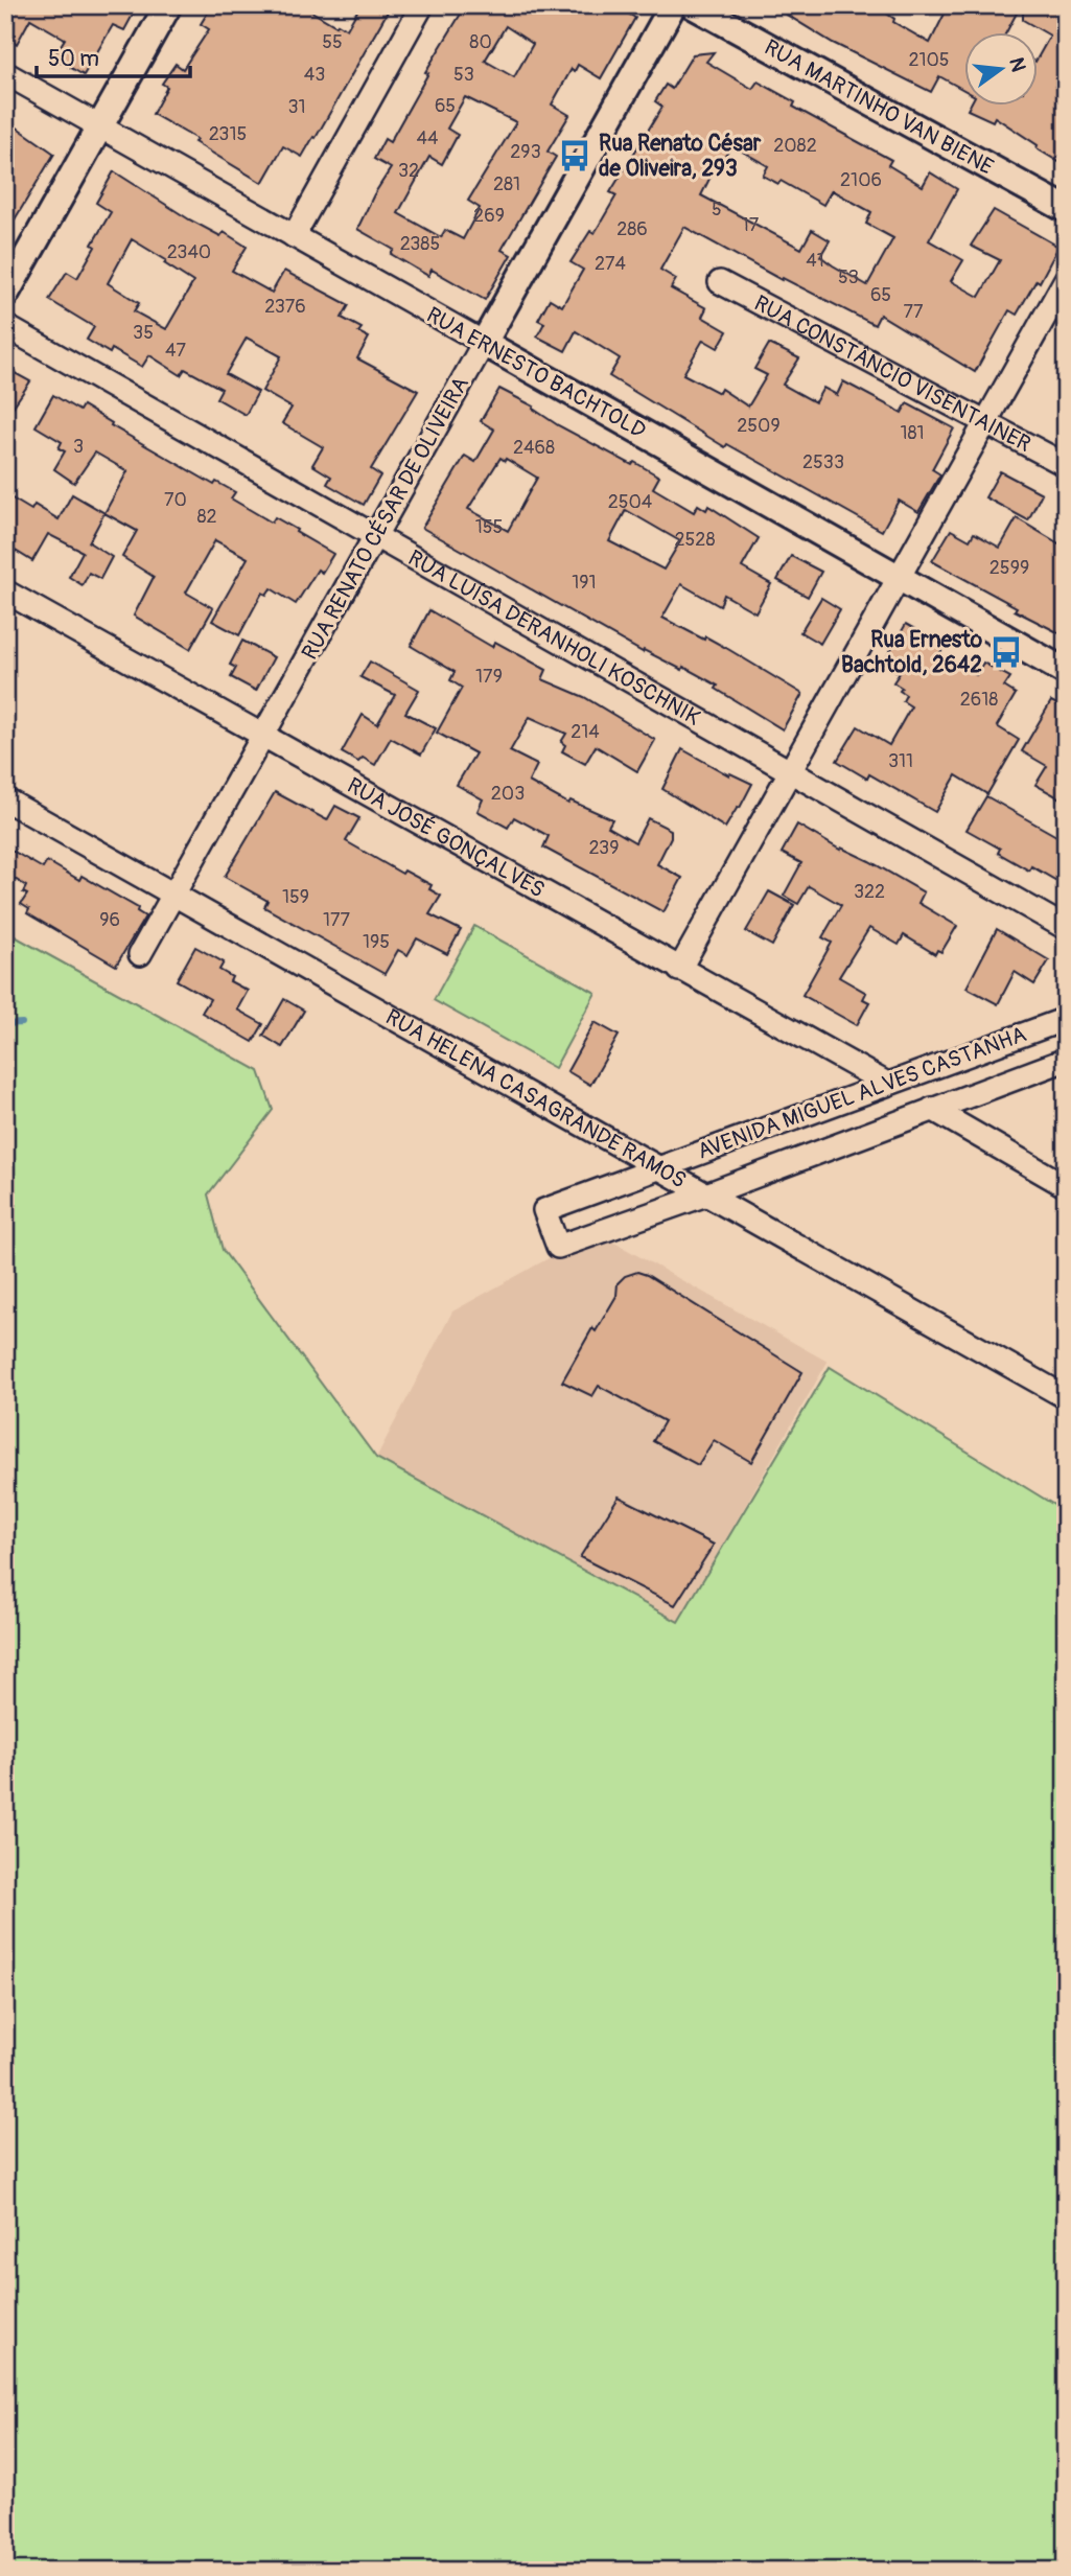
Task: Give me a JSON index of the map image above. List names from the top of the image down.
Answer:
{
  "streets": {
    "street": [
      "RUA MARTINHO VAN BIENE",
      "RUA ERNESTO BACHTOLD",
      "RUA CONSTÂNCIO VISENTAINER",
      "RUA RENATO CÉSAR DE OLIVEIRA",
      "RUA LUÍSA DERANHOLI KOSCHNIK",
      "RUA JOSÉ GONÇALVES",
      "AVENIDA MIGUEL ALVES CASTANHA",
      "RUA HELENA CASAGRANDE RAMOS"
    ]
  },
  "crossings": [
    ["RUA ERNESTO BACHTOLD", "RUA RENATO CÉSAR DE OLIVEIRA"],
    ["RUA RENATO CÉSAR DE OLIVEIRA", "RUA LUÍSA DERANHOLI KOSCHNIK"],
    ["RUA RENATO CÉSAR DE OLIVEIRA", "RUA JOSÉ GONÇALVES"],
    ["RUA RENATO CÉSAR DE OLIVEIRA", "RUA HELENA CASAGRANDE RAMOS"],
    ["RUA JOSÉ GONÇALVES", "AVENIDA MIGUEL ALVES CASTANHA"],
    ["AVENIDA MIGUEL ALVES CASTANHA", "RUA HELENA CASAGRANDE RAMOS"]
  ],
  "places": {
    "bus stop": ["Rua Renato César de Oliveira, 293", "Rua Ernesto Bachtold, 2642"]
  },
  "house_numbers": [
    "55",
    "80",
    "2105",
    "43",
    "53",
    "65",
    "31",
    "2315",
    "44",
    "2082",
    "293",
    "32",
    "2106",
    "281",
    "5",
    "269",
    "17",
    "286",
    "2385",
    "2340",
    "41",
    "274",
    "53",
    "65",
    "2376",
    "77",
    "35",
    "47",
    "2509",
    "181",
    "3",
    "2468",
    "2533",
    "70",
    "2504",
    "82",
    "155",
    "2528",
    "2599",
    "191",
    "179",
    "2618",
    "214",
    "311",
    "203",
    "239",
    "322",
    "159",
    "96",
    "177",
    "195"
  ],
  "scale_bar": "50 m",
  "north": "right"
}
